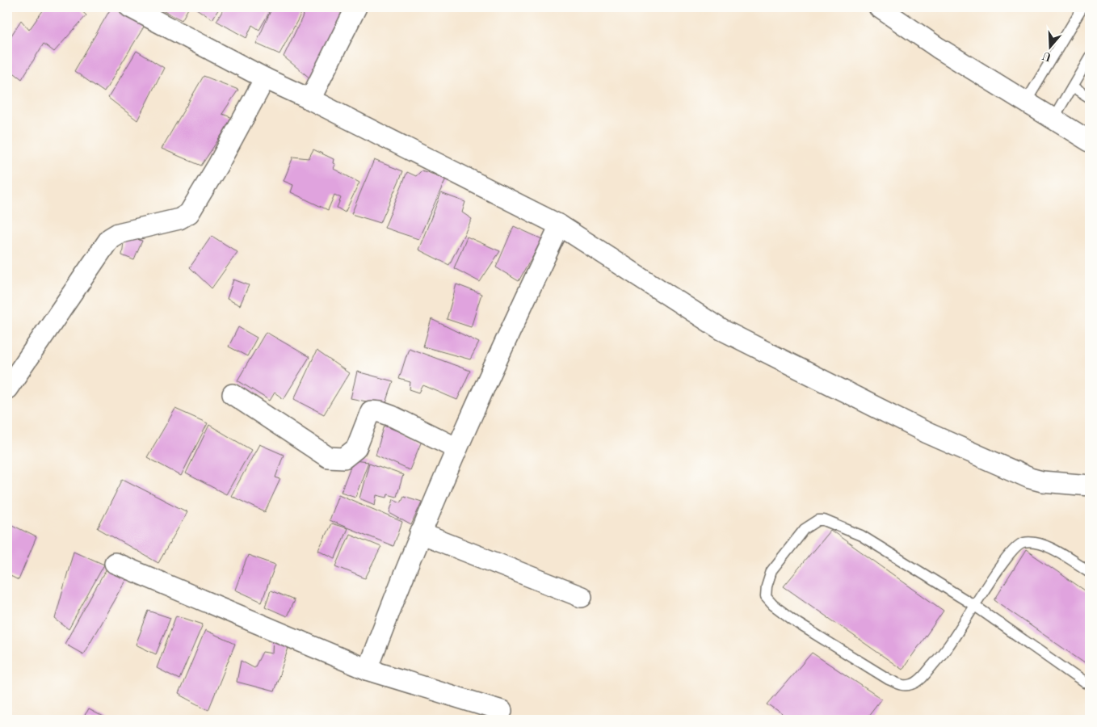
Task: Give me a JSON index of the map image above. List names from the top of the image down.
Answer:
{
  "north": "bottom"
}
